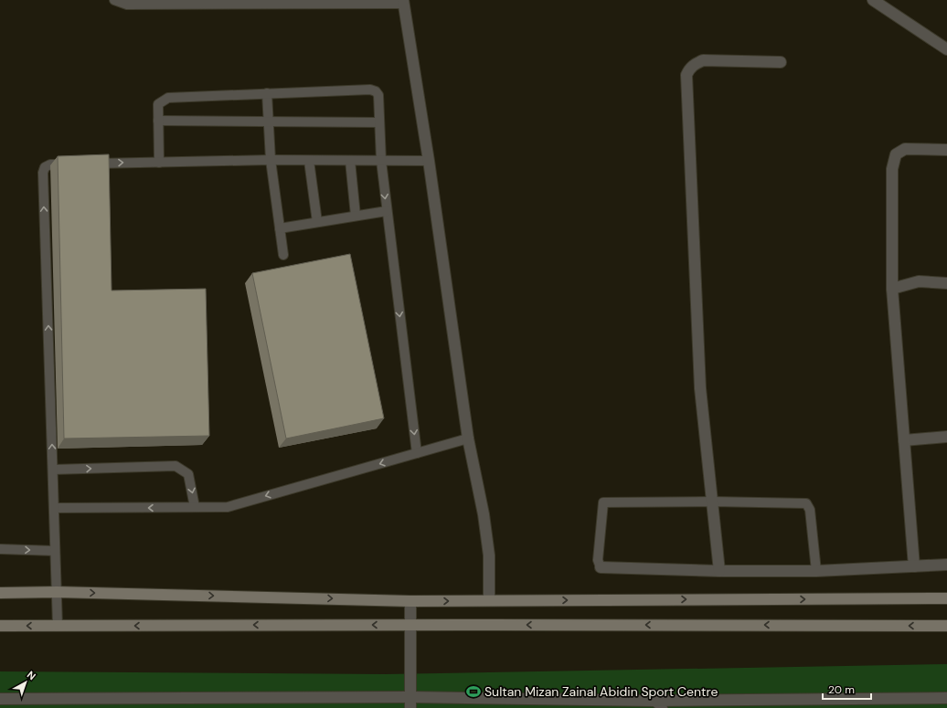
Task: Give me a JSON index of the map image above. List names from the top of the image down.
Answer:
{
  "places": {
    "sports": ["Sultan Mizan Zainal Abidin Sport Centre"]
  },
  "scale_bar": "20 m",
  "north": "top right"
}
